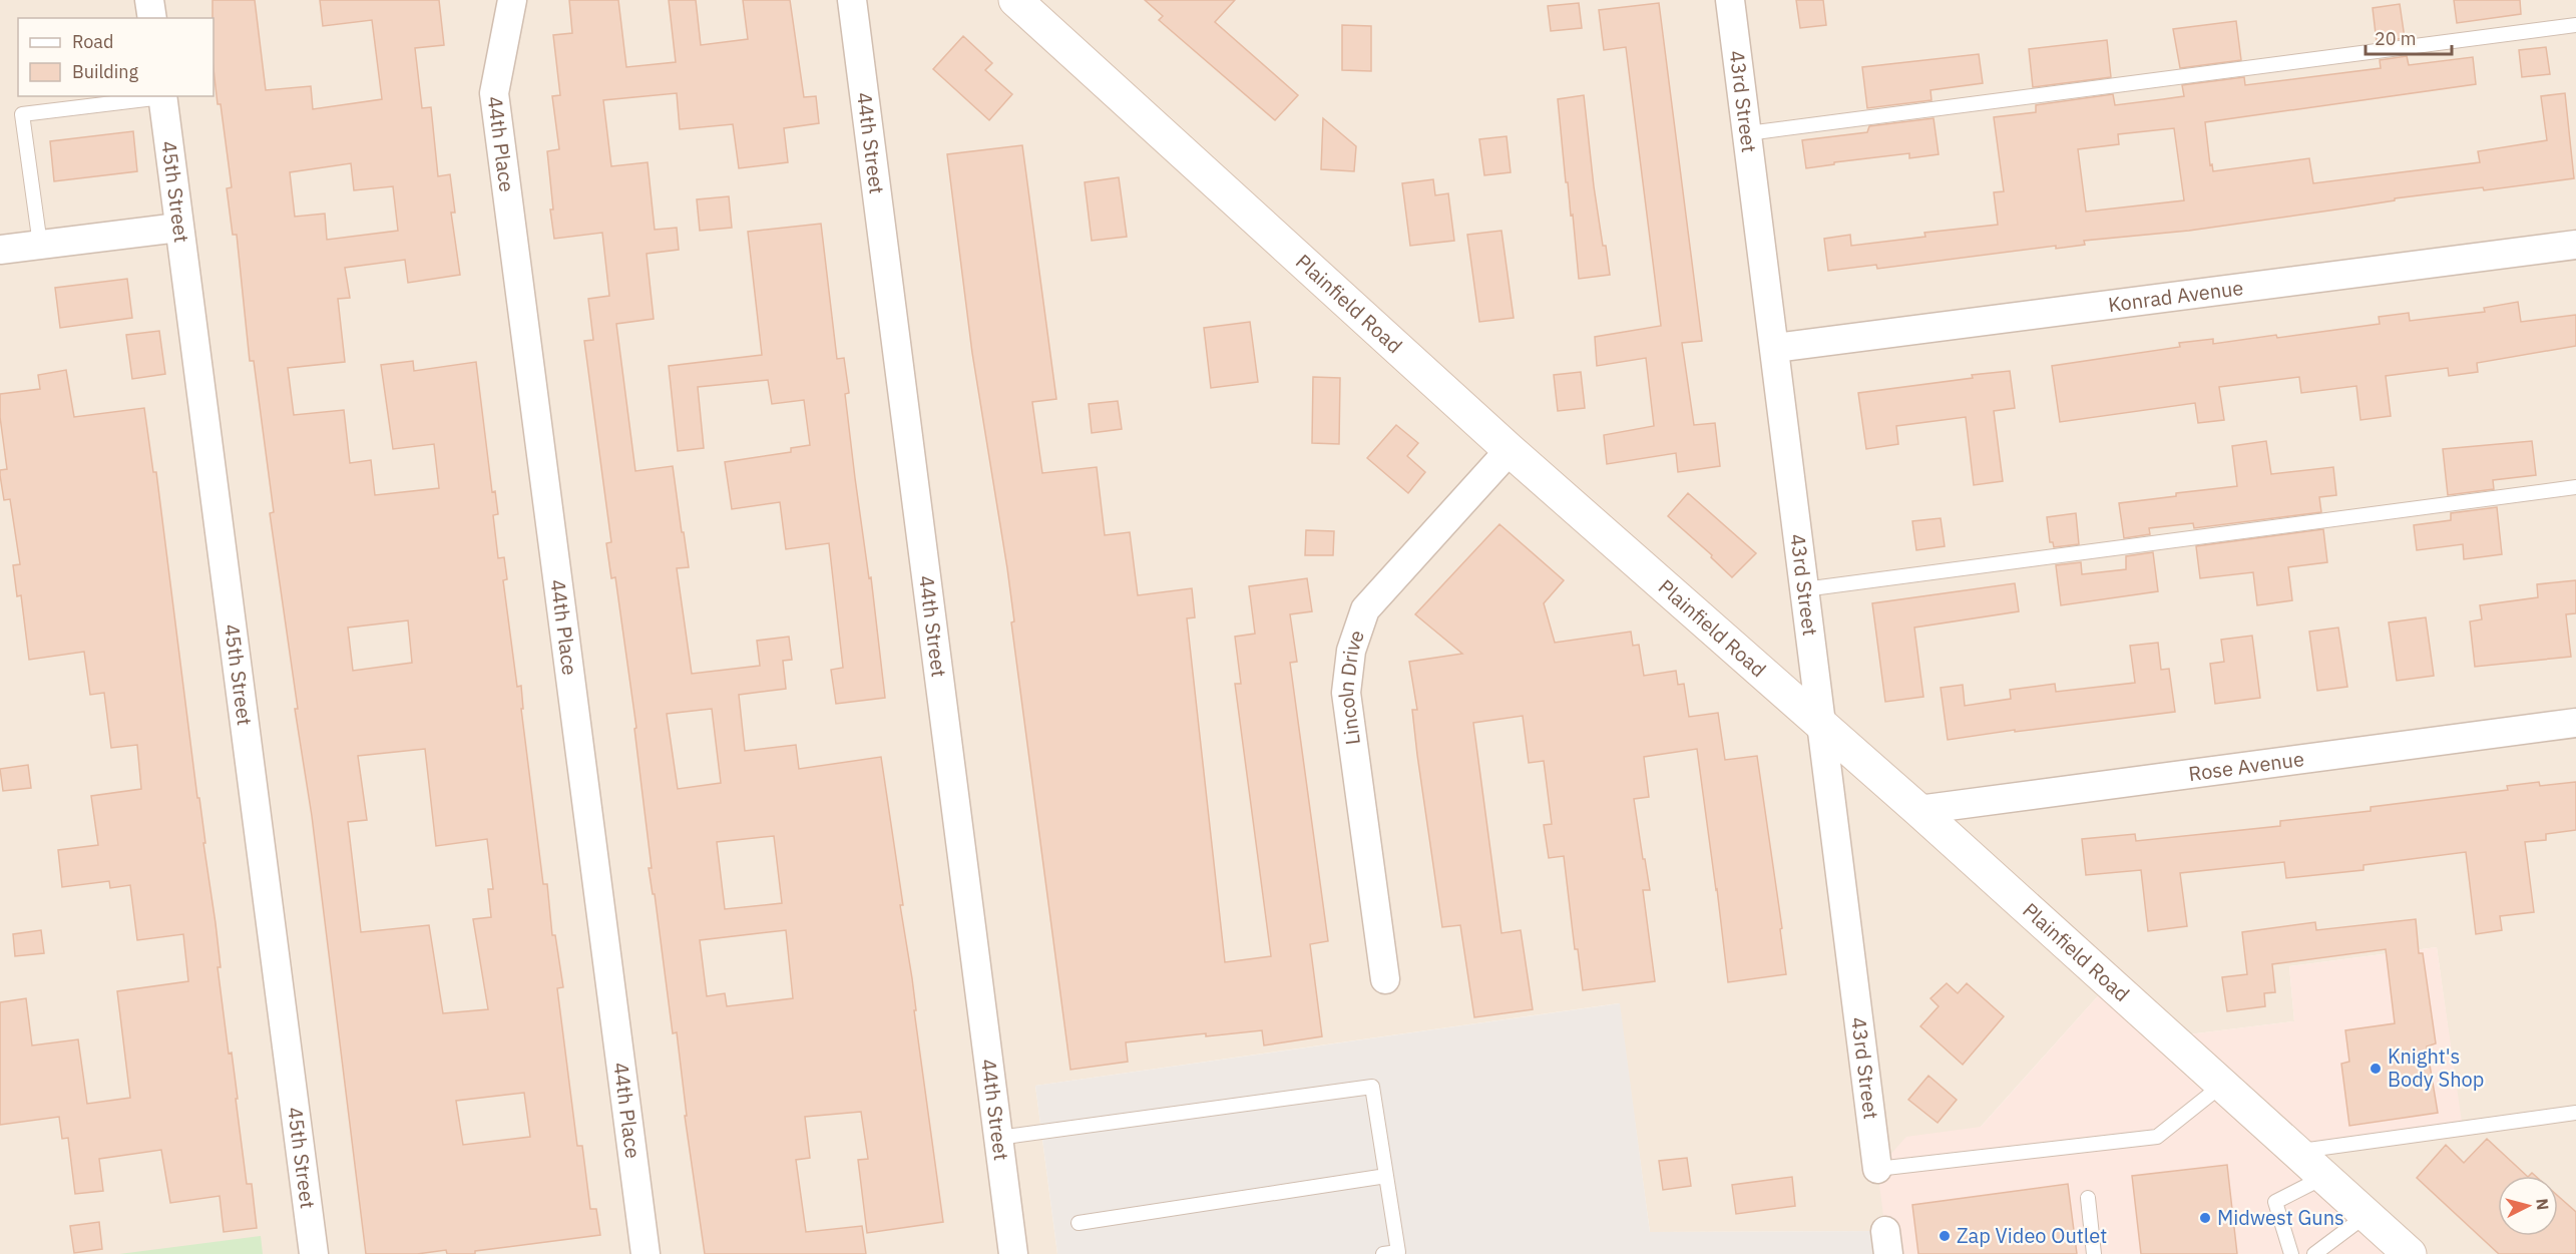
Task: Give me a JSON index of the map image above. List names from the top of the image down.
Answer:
{
  "streets": {
    "street": [
      "43rd Street",
      "44th Place",
      "44th Street",
      "45th Street",
      "Konrad Avenue",
      "Plainfield Road",
      "Lincoln Drive",
      "Rose Avenue"
    ]
  },
  "crossings": [
    ["43rd Street", "Konrad Avenue"],
    ["43rd Street", "Plainfield Road"],
    ["Plainfield Road", "Lincoln Drive"],
    ["Plainfield Road", "Rose Avenue"]
  ],
  "places": ["Knight's Body Shop", "Midwest Guns", "Zap Video Outlet"],
  "legend": ["Road", "Building"],
  "scale_bar": "20 m",
  "north": "right"
}
